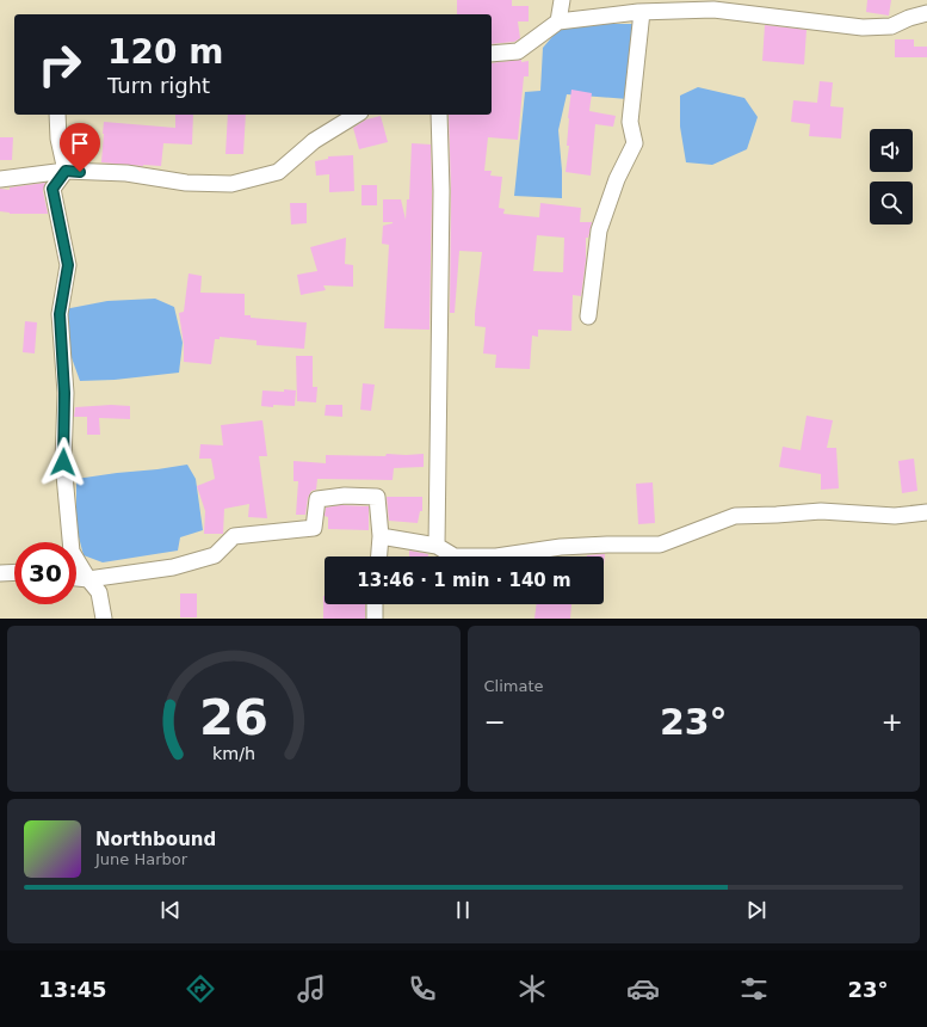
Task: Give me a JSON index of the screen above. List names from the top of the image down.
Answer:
{
  "page": {
    "turn": ["120 m", "Turn right"],
    "limit": "30",
    "trip": "13:46 · 1 min · 140 m",
    "tile": "Climate",
    "heat": ["−", "23°", "+"],
    "song": ["Northbound", "June Harbor"],
    "tabs": ["13:45", "23°"],
    "gauge": ["26", "km/h"]
  }
}
